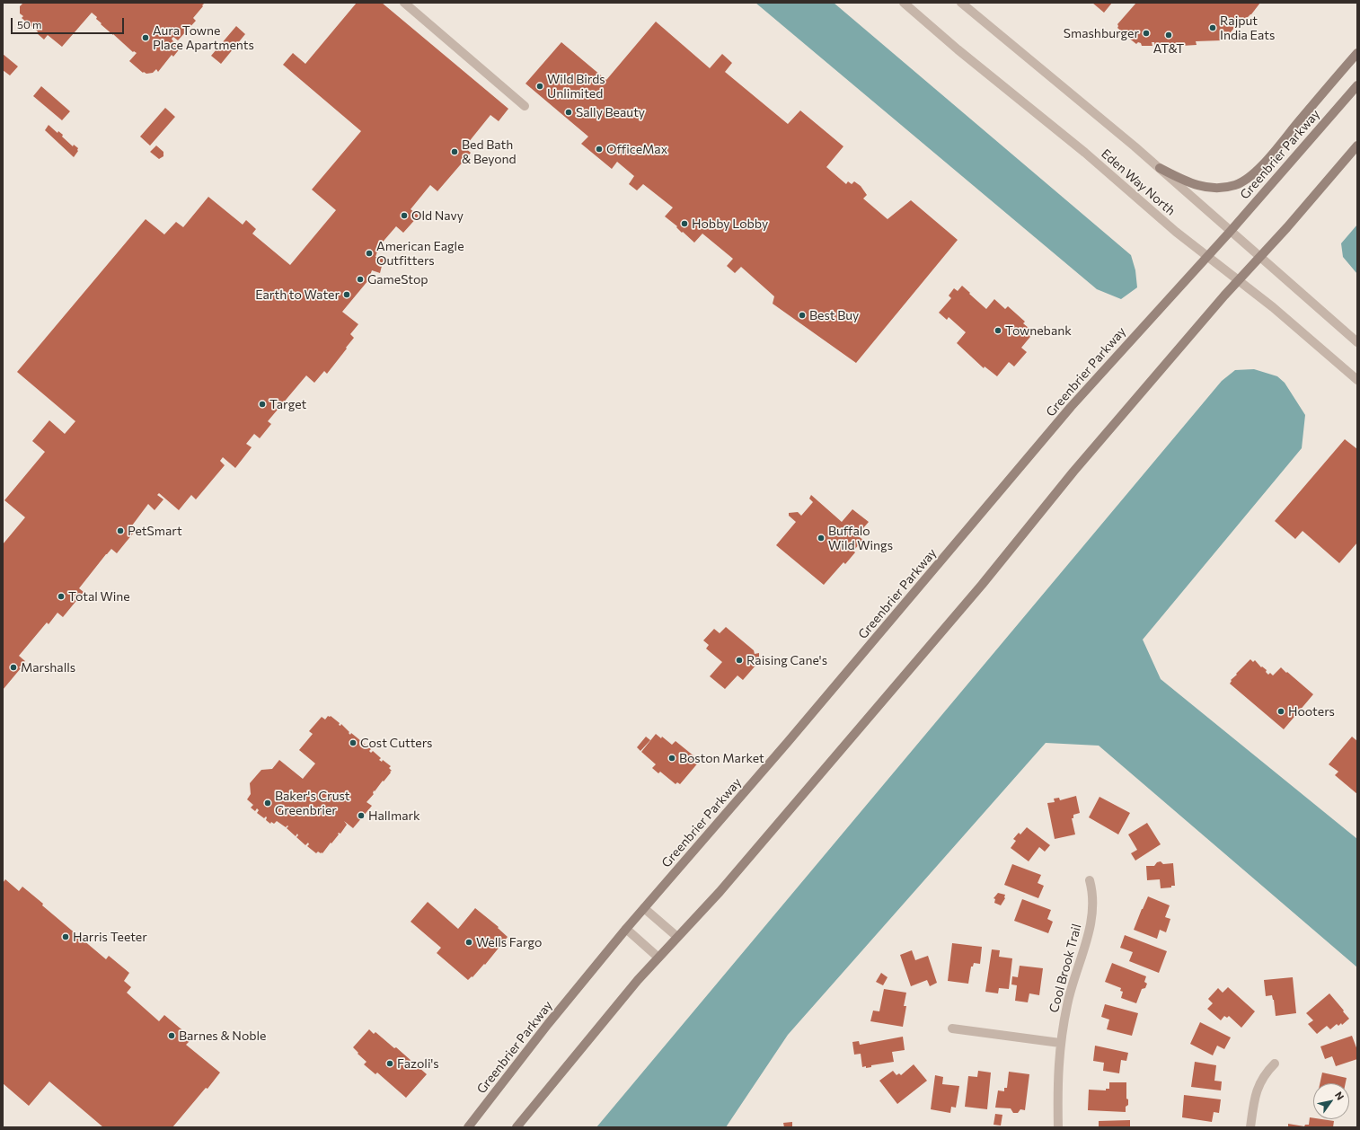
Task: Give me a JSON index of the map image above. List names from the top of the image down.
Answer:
{
  "streets": {
    "main road": ["Greenbrier Parkway"],
    "street": ["Eden Way North", "Cool Brook Trail"]
  },
  "crossings": [
    ["Greenbrier Parkway", "Eden Way North"]
  ],
  "places": [
    "Rajput India Eats",
    "Smashburger",
    "AT&T",
    "Aura Towne Place Apartments",
    "Wild Birds Unlimited",
    "Sally Beauty",
    "OfficeMax",
    "Bed Bath & Beyond",
    "Old Navy",
    "Hobby Lobby",
    "American Eagle Outfitters",
    "GameStop",
    "Earth to Water",
    "Best Buy",
    "Townebank",
    "Target",
    "PetSmart",
    "Buffalo Wild Wings",
    "Total Wine",
    "Raising Cane's",
    "Marshalls",
    "Hooters",
    "Cost Cutters",
    "Boston Market",
    "Baker's Crust Greenbrier",
    "Hallmark",
    "Harris Teeter",
    "Wells Fargo",
    "Barnes & Noble",
    "Fazoli's"
  ],
  "scale_bar": "50 m",
  "north": "top right"
}
